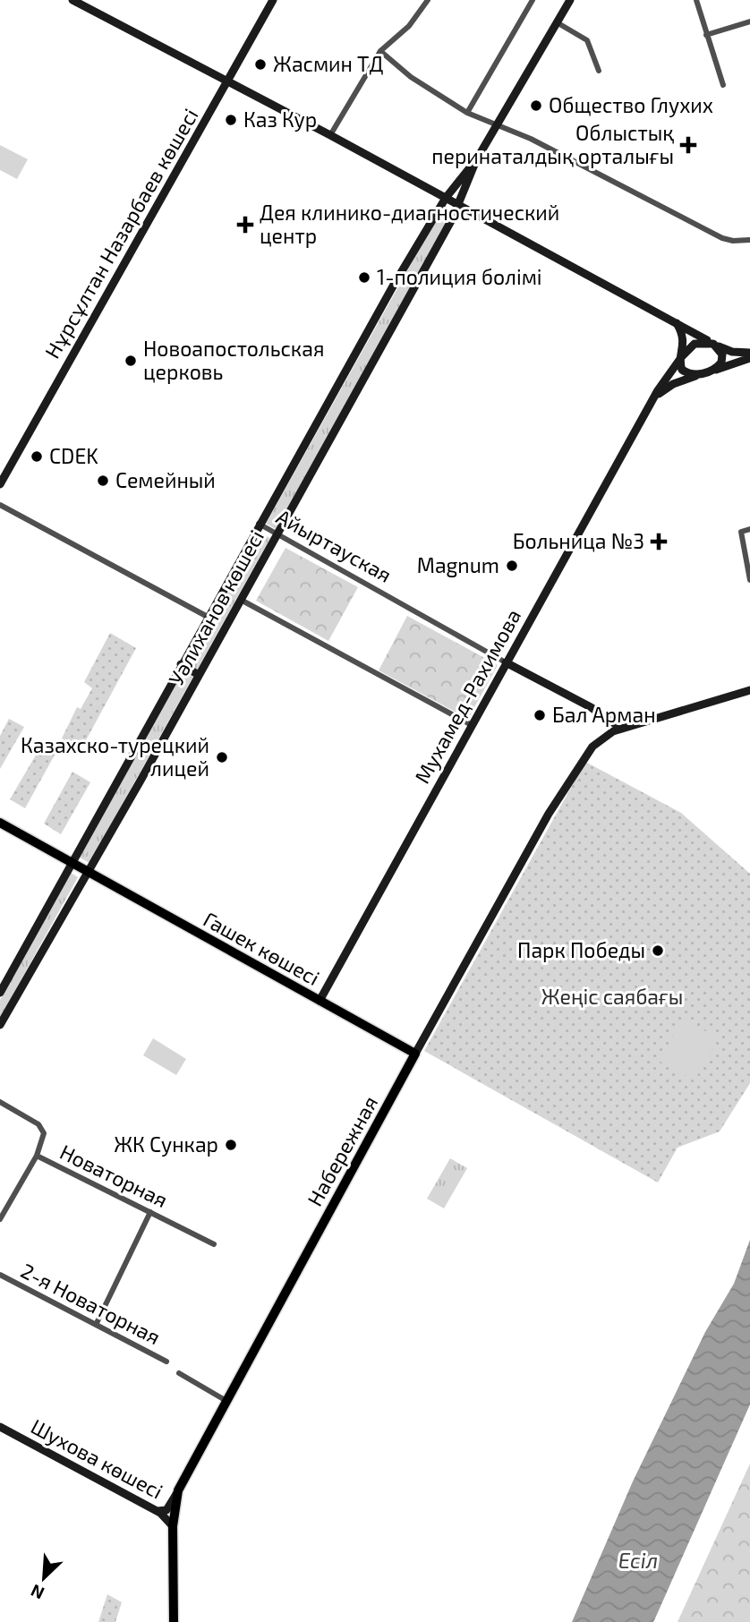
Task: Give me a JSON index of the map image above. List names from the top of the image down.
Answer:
{
  "streets": {
    "main road": [
      "Нұрсұлтан Назарбаев көшесі",
      "Айыртауская",
      "Уәлиханов көшесі",
      "Мухамед-Рахимова",
      "Гашек көшесі",
      "Набережная",
      "Шухова көшесі"
    ],
    "street": ["Новаторная", "2-я Новаторная"]
  },
  "crossings": [
    ["Айыртауская", "Уәлиханов көшесі"],
    ["Айыртауская", "Мухамед-Рахимова"],
    ["Айыртауская", "Набережная"],
    ["Уәлиханов көшесі", "Гашек көшесі"],
    ["Мухамед-Рахимова", "Гашек көшесі"],
    ["Гашек көшесі", "Набережная"],
    ["Набережная", "Шухова көшесі"]
  ],
  "water": ["Есіл"],
  "parks": ["Жеңіс саябағы"],
  "places": {
    "other": [
      "Жасмин ТД",
      "Общество Глухих",
      "Каз Кур",
      "1-полиция болiмi",
      "Новоапостольская церковь",
      "CDEK",
      "Семейный",
      "Magnum",
      "Бал Арман",
      "Казахско-турецкий лицей",
      "Парк Победы",
      "ЖК Сункар"
    ],
    "health": ["Облыстық перинаталдық орталығы", "Дея клинико-диагностический центр", "Больница №3"]
  },
  "north": "bottom left"
}
